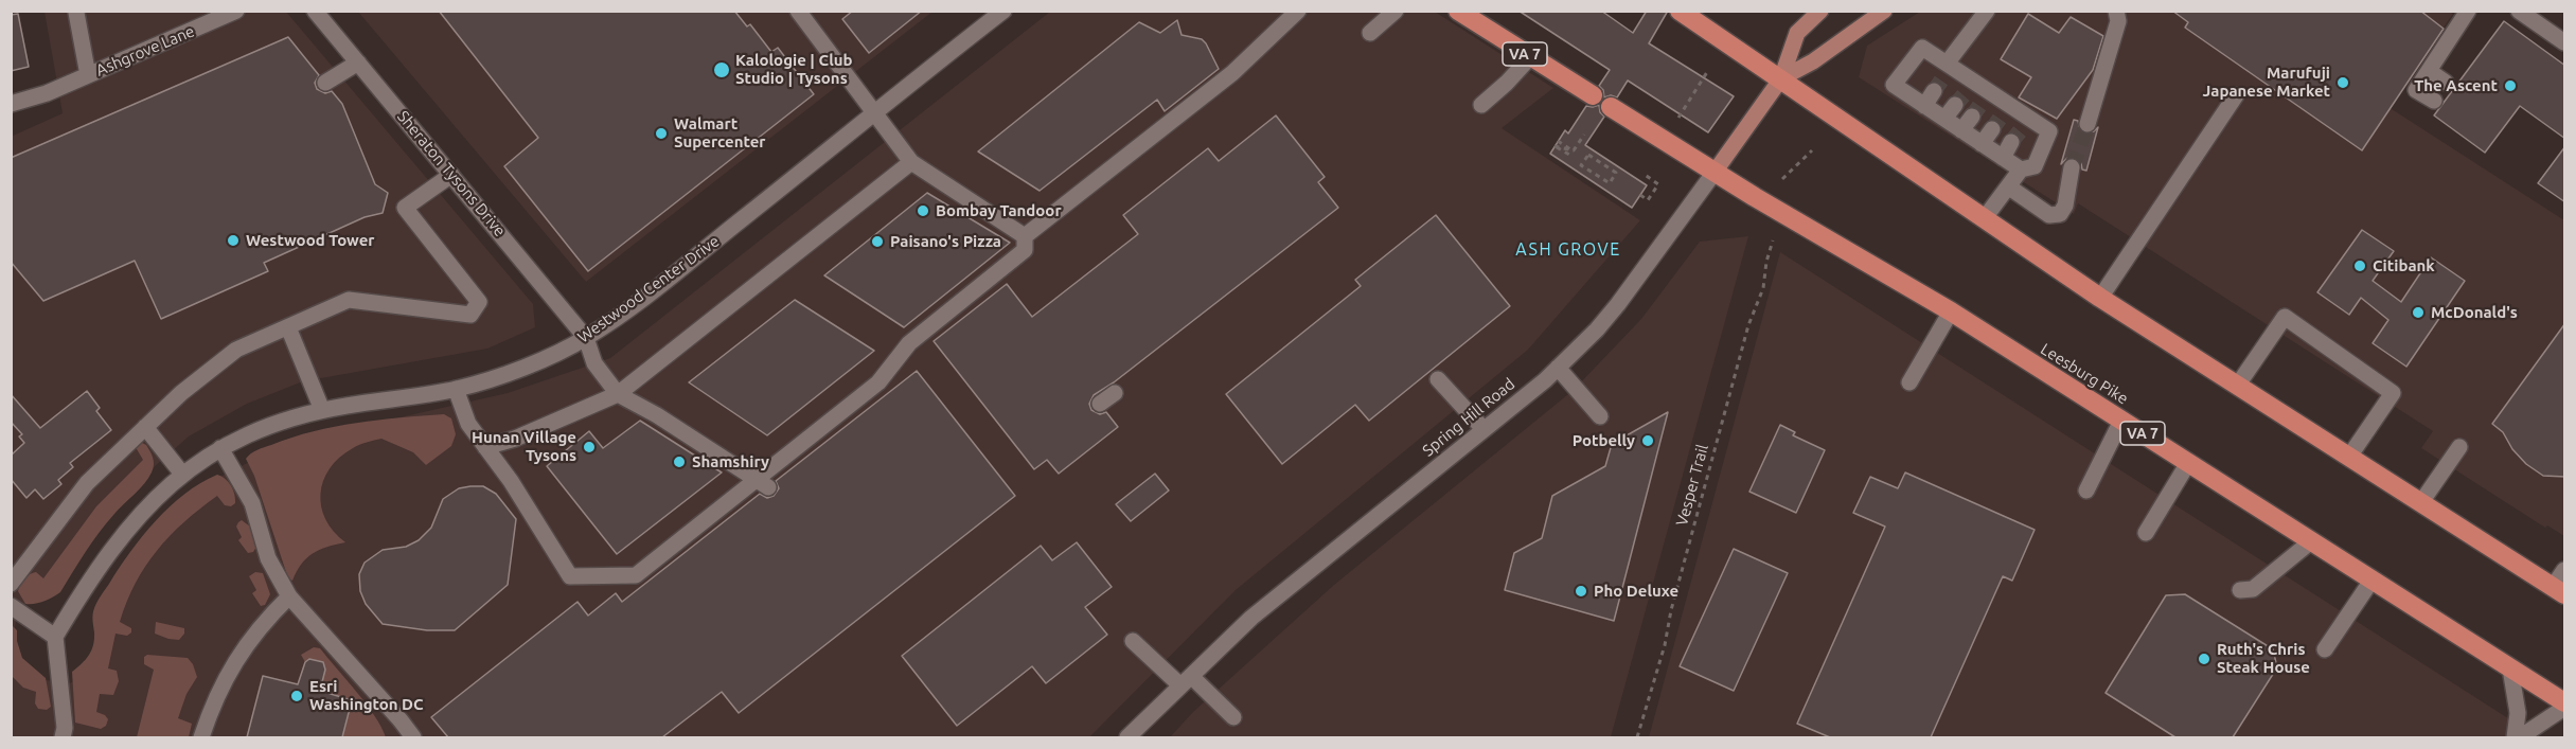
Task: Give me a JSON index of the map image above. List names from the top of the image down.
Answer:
{
  "streets": {
    "highway": ["VA 7", "Leesburg Pike"],
    "main road": ["Spring Hill Road"],
    "street": ["Ashgrove Lane", "Sheraton Tysons Drive", "Westwood Center Drive"],
    "path": ["Vesper Trail"]
  },
  "crossings": [
    ["Sheraton Tysons Drive", "Westwood Center Drive"],
    ["Leesburg Pike", "Spring Hill Road"]
  ],
  "districts": ["ASH GROVE"],
  "places": [
    "Kalologie | Club Studio | Tysons",
    "Marufuji Japanese Market",
    "The Ascent",
    "Walmart Supercenter",
    "Bombay Tandoor",
    "Westwood Tower",
    "Paisano's Pizza",
    "Citibank",
    "McDonald's",
    "Potbelly",
    "Hunan Village Tysons",
    "Shamshiry",
    "Pho Deluxe",
    "Ruth's Chris Steak House",
    "Esri Washington DC"
  ]
}
